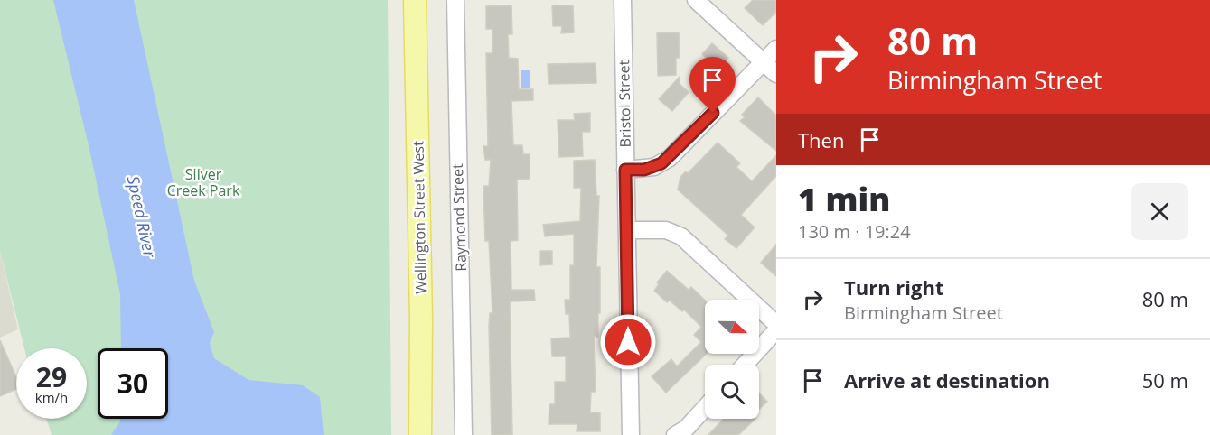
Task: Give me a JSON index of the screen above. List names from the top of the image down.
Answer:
{
  "streets": {
    "main road": ["Wellington Street West"],
    "street": ["Bristol Street", "Raymond Street"]
  },
  "water": ["Speed River"],
  "parks": ["Silver Creek Park"],
  "north": "right",
  "page": {
    "turn": ["80 m", "Birmingham Street"],
    "then": "Then",
    "heading": ["1 min", "130 m · 19:24"],
    "list": [
      {
        "name": "Turn right",
        "note": "Birmingham Street",
        "value": "80 m"
      },
      {
        "name": "Arrive at destination",
        "value": "50 m"
      }
    ],
    "speed": "29 km/h",
    "limit": "30"
  }
}
